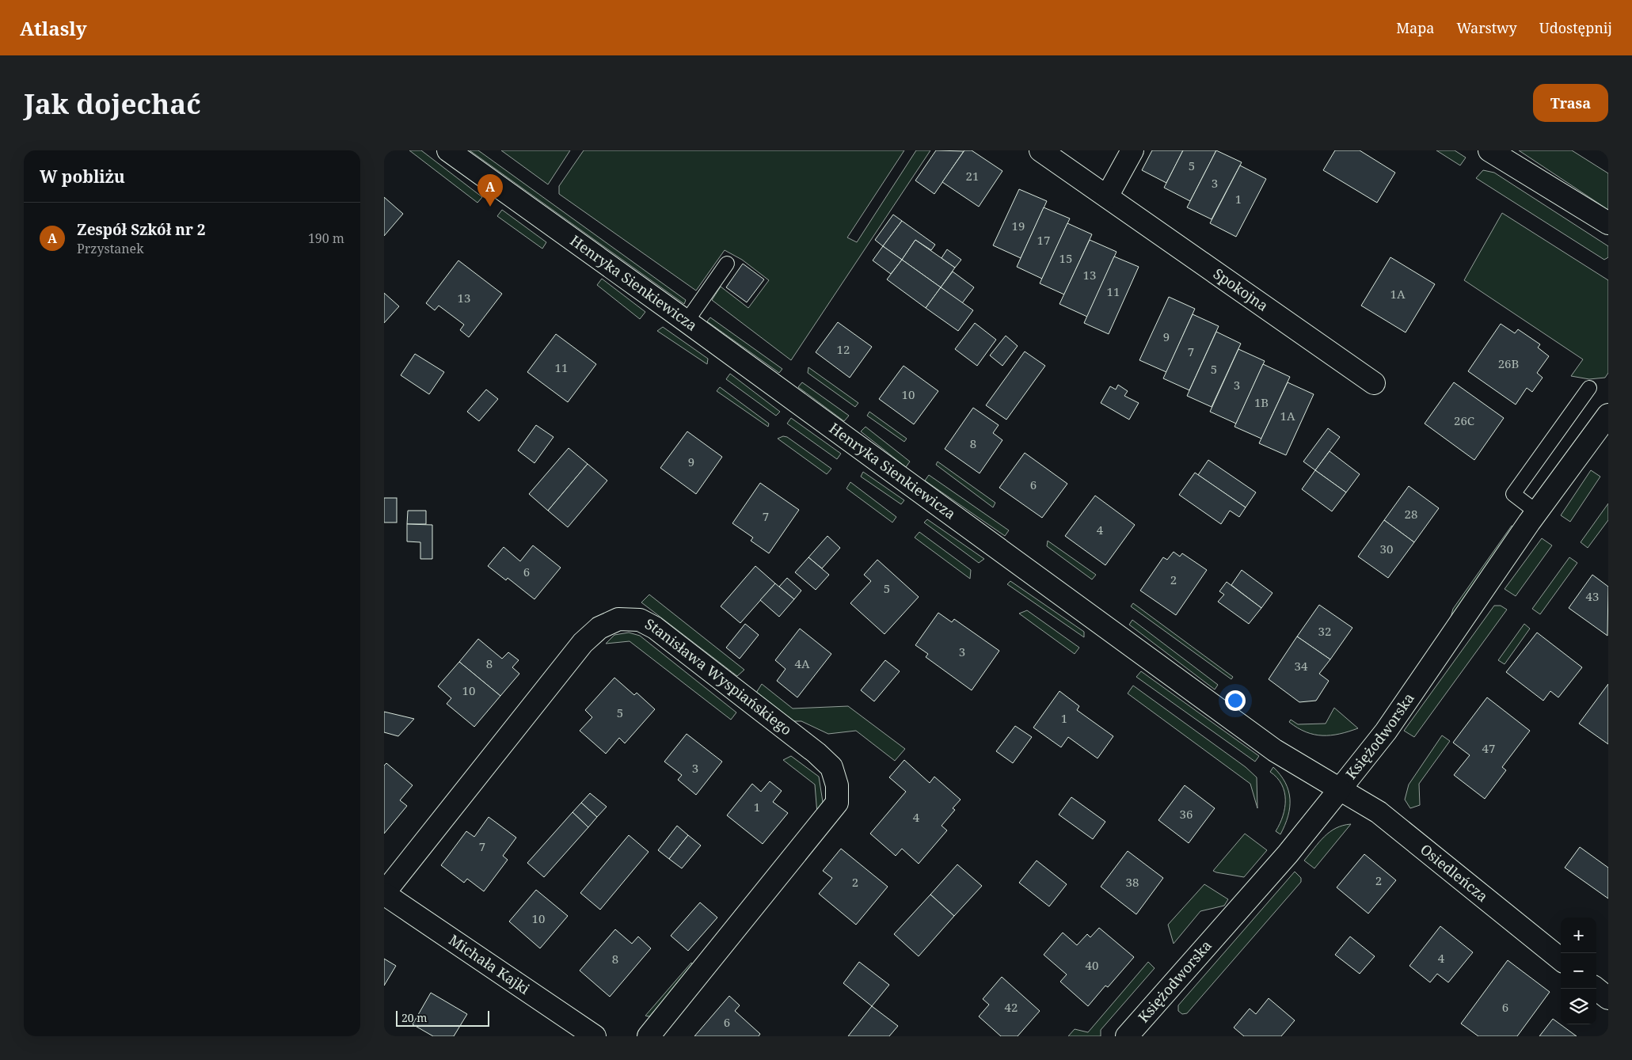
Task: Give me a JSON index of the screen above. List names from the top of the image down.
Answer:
{
  "streets": {
    "street": [
      "Henryka Sienkiewicza",
      "Spokojna",
      "Stanisława Wyspiańskiego",
      "Księżodworska",
      "Osiedleńcza",
      "Michała Kajki"
    ]
  },
  "crossings": [
    ["Henryka Sienkiewicza", "Księżodworska"],
    ["Henryka Sienkiewicza", "Osiedleńcza"],
    ["Stanisława Wyspiańskiego", "Michała Kajki"],
    ["Księżodworska", "Osiedleńcza"]
  ],
  "house_numbers": [
    "5",
    "21",
    "3",
    "1",
    "19",
    "17",
    "15",
    "13",
    "11",
    "1A",
    "13",
    "9",
    "12",
    "7",
    "26B",
    "11",
    "5",
    "3",
    "10",
    "1B",
    "1A",
    "26C",
    "8",
    "9",
    "6",
    "28",
    "7",
    "4",
    "30",
    "6",
    "2",
    "5",
    "43",
    "32",
    "3",
    "8",
    "4A",
    "34",
    "10",
    "5",
    "1",
    "47",
    "3",
    "1",
    "36",
    "4",
    "7",
    "2",
    "2",
    "38",
    "10",
    "4",
    "8",
    "40",
    "42",
    "6",
    "6"
  ],
  "scale_bar": "20 m",
  "page": {
    "header": "Atlasly",
    "nav": ["Mapa", "Warstwy", "Udostępnij"],
    "buttons": "Trasa",
    "title": "Jak dojechać",
    "heading": "W pobliżu",
    "pins": "A",
    "list": [
      {
        "mark": "A",
        "name": "Zespół Szkół nr 2",
        "note": "Przystanek",
        "value": "190 m"
      }
    ],
    "map_buttons": ["+", "−"],
    "scale": "20 m"
  }
}
